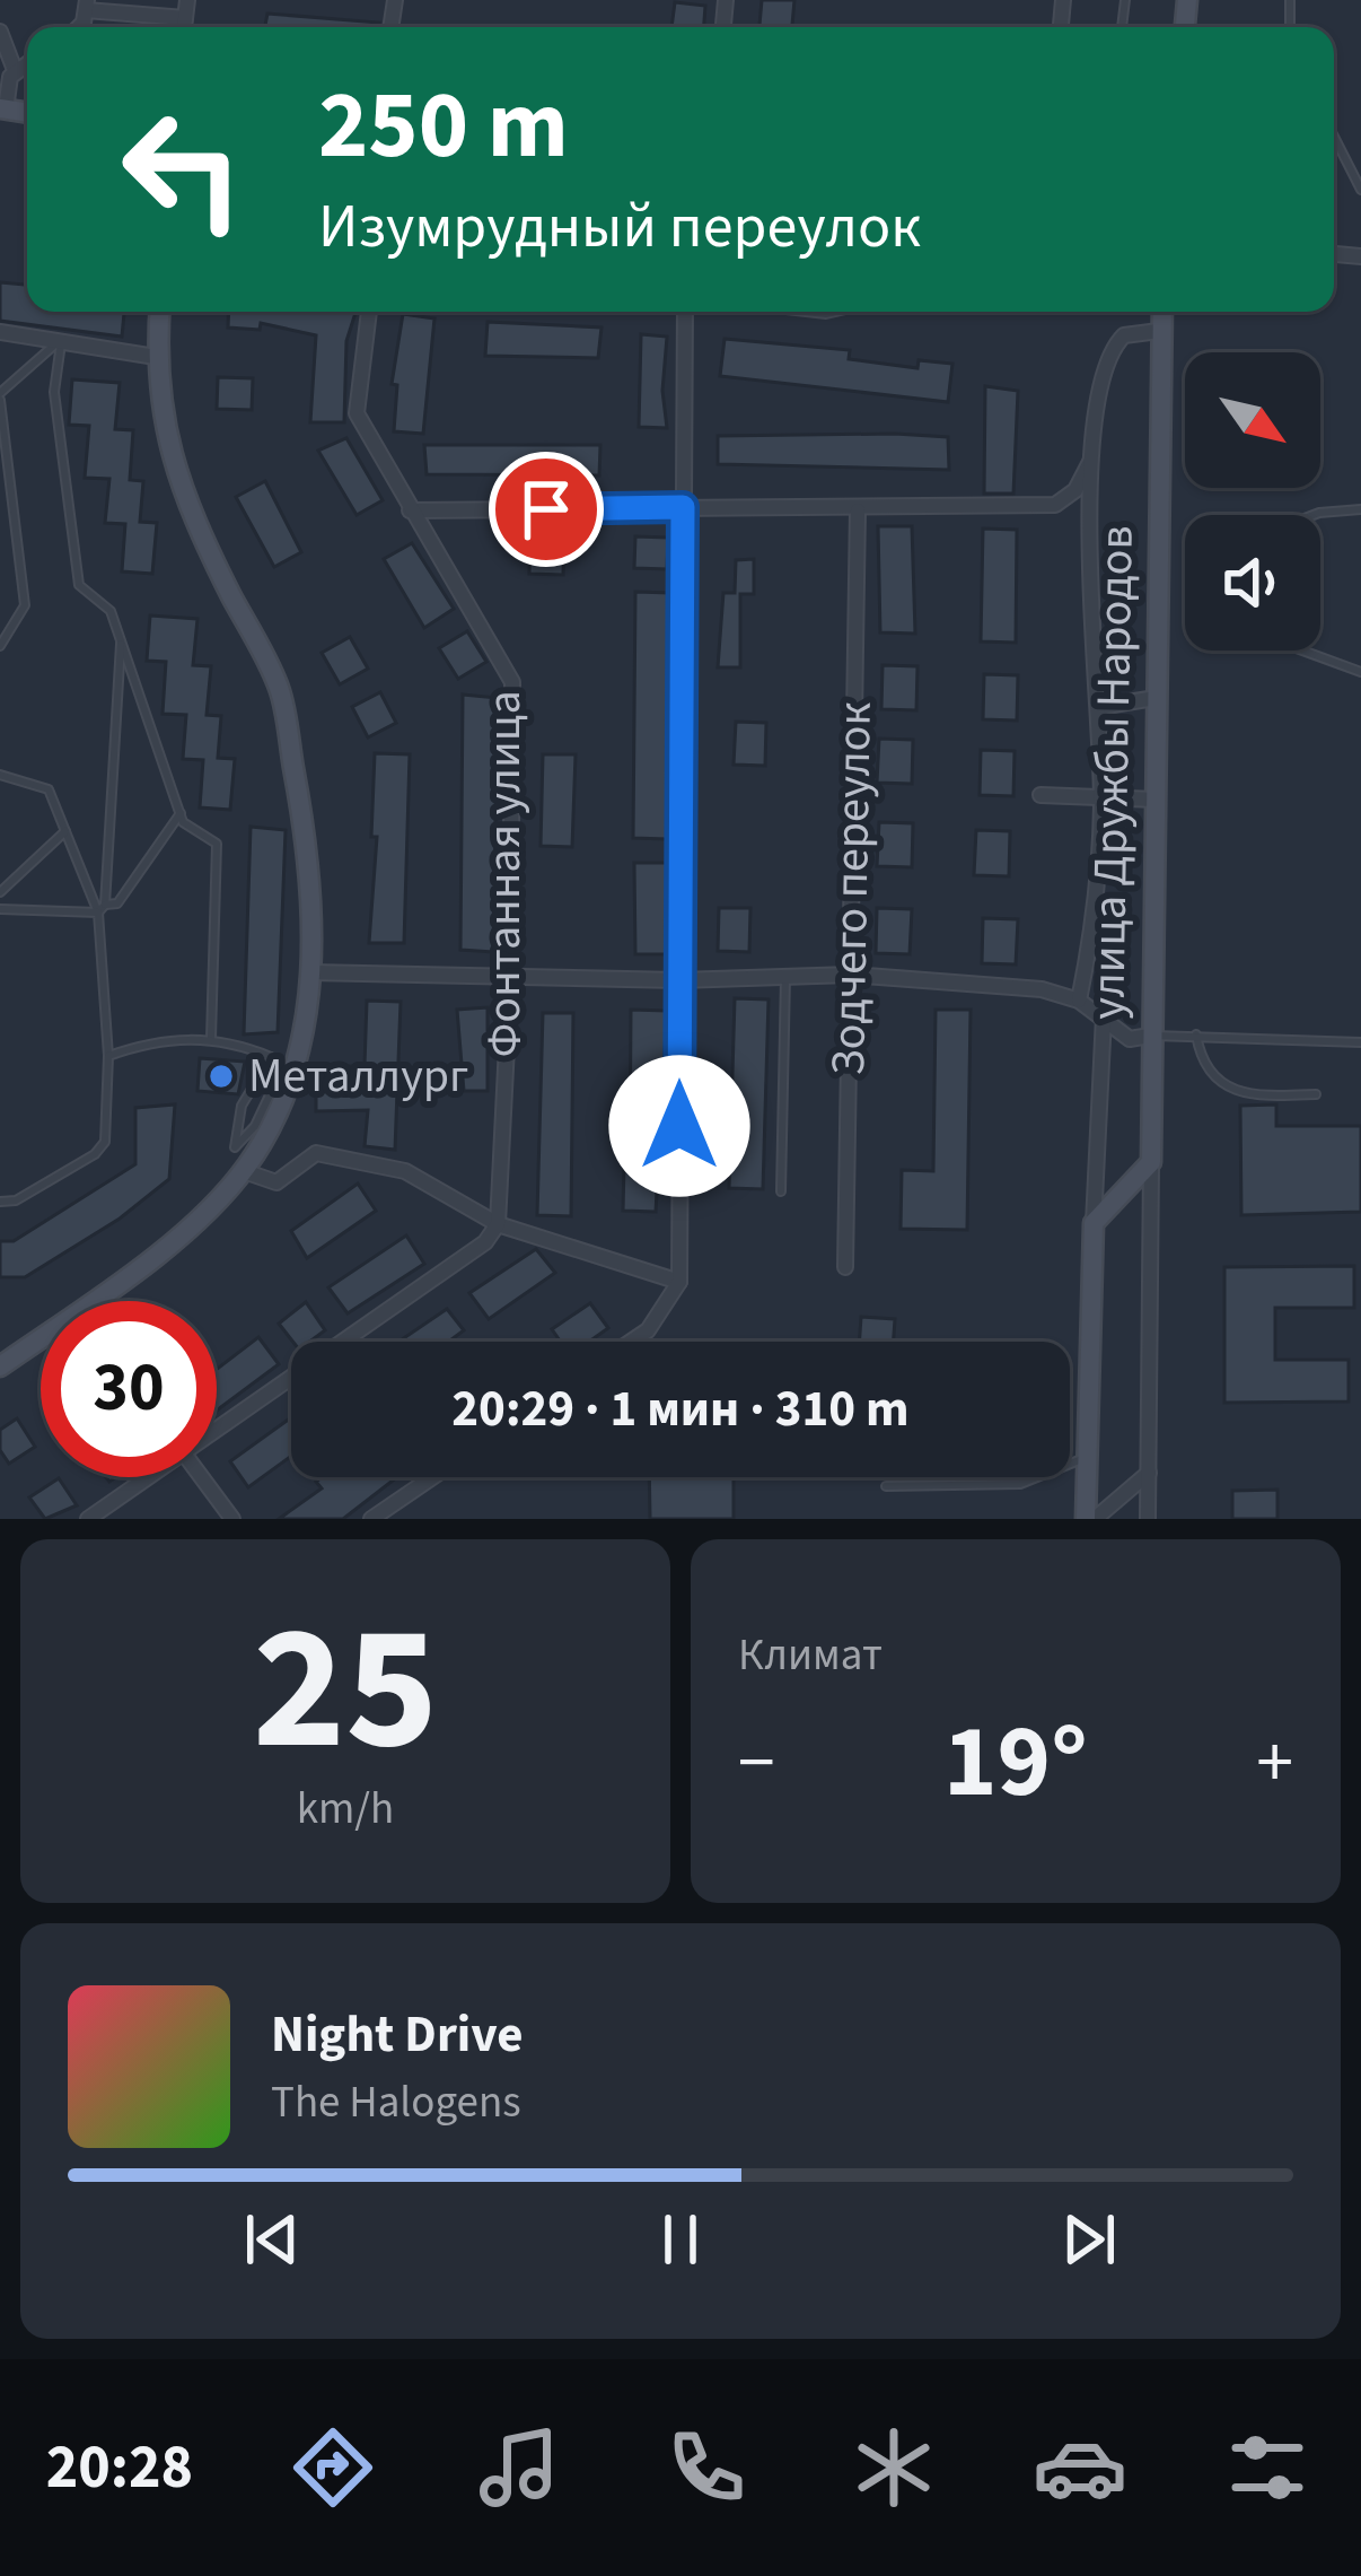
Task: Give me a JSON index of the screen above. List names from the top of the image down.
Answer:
{
  "streets": {
    "street": ["улица Дружбы Народов", "Фонтанная улица", "Зодчего переулок"]
  },
  "places": ["Металлург"],
  "north": "bottom right",
  "page": {
    "turn": ["250 m", "Изумрудный переулок"],
    "limit": "30",
    "trip": "20:29 · 1 мин · 310 m",
    "tile": [
      ["25", "km/h"],
      "Климат"
    ],
    "heat": ["−", "19°", "+"],
    "song": ["Night Drive", "The Halogens"],
    "tabs": "20:28"
  }
}
